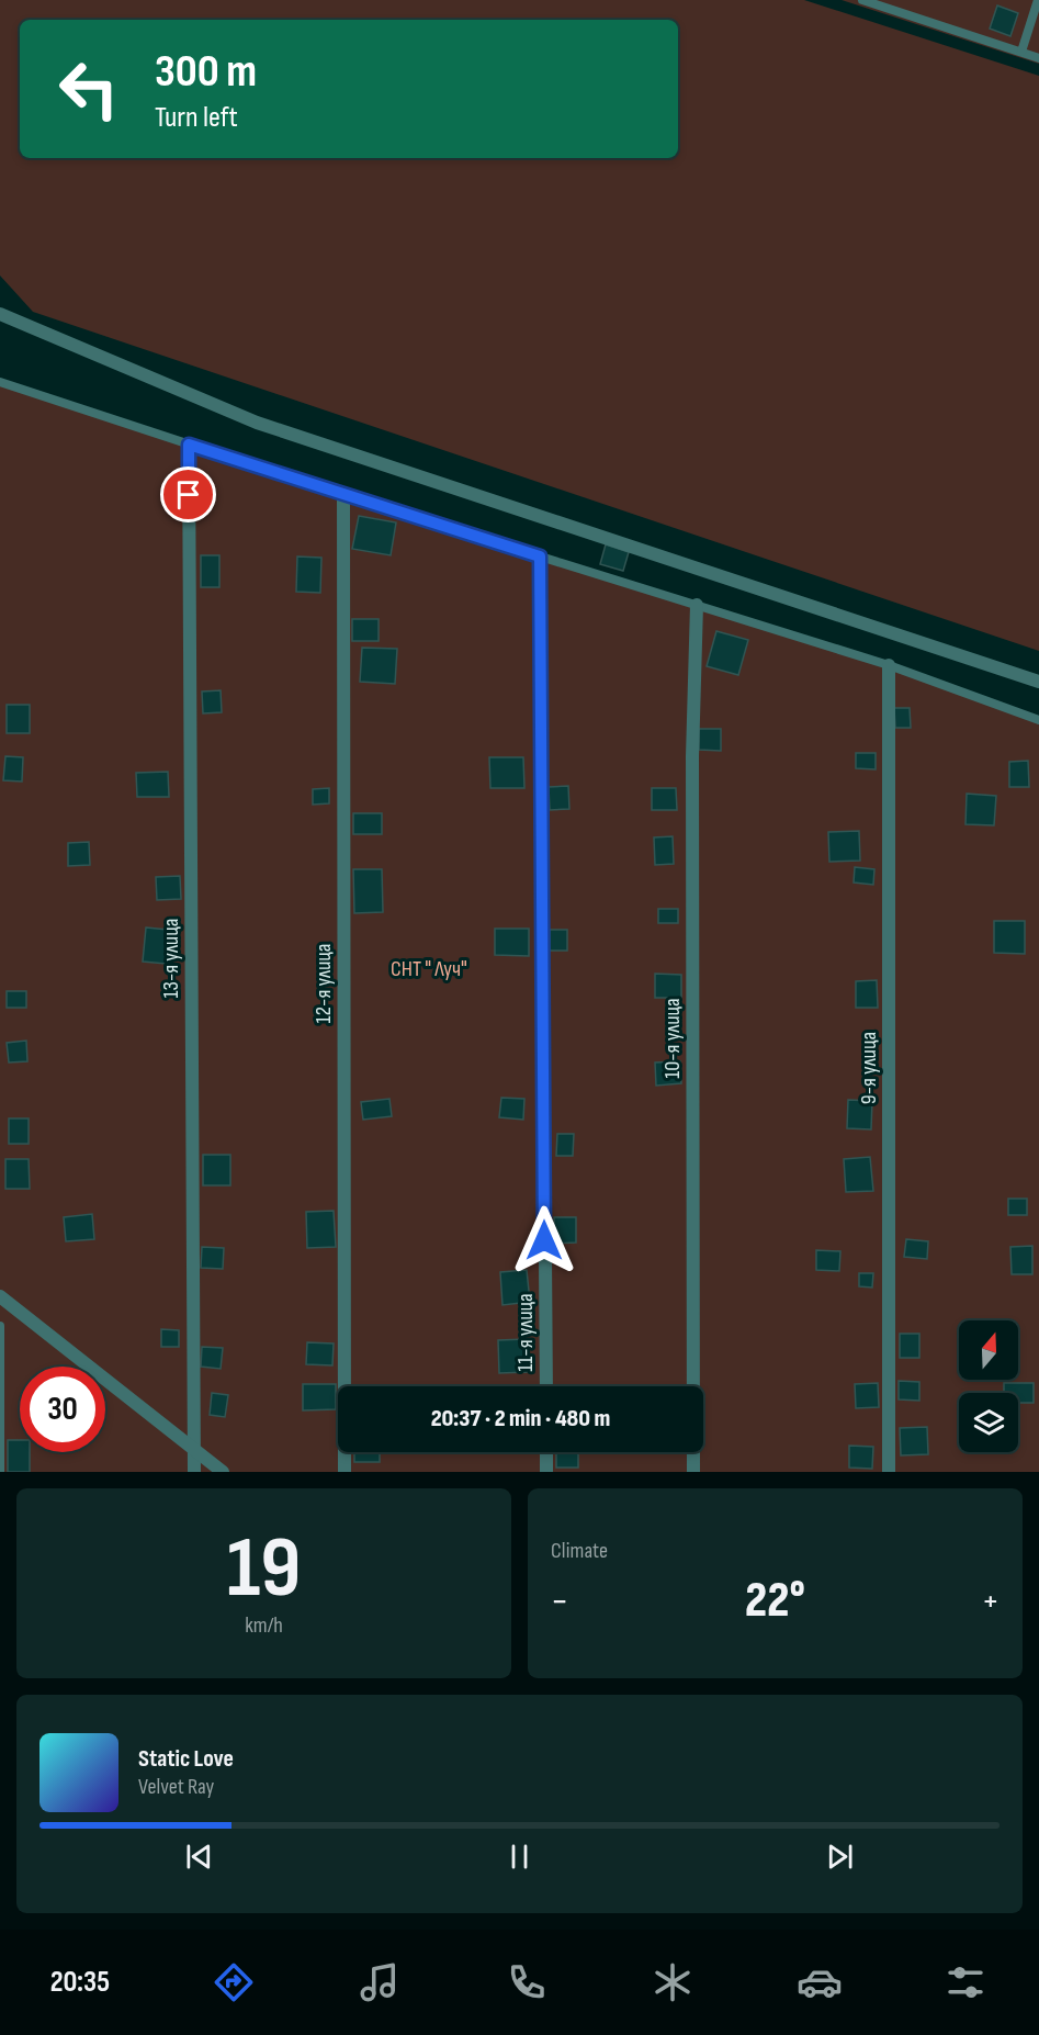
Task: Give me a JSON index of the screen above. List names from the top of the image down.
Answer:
{
  "streets": {
    "street": [
      "13-я улица",
      "12-я улица",
      "10-я улица",
      "9-я улица",
      "11-я улица"
    ]
  },
  "parks": ["СНТ \" Луч\""],
  "north": "top",
  "page": {
    "turn": ["300 m", "Turn left"],
    "limit": "30",
    "trip": "20:37 · 2 min · 480 m",
    "tile": [
      ["19", "km/h"],
      "Climate"
    ],
    "heat": ["−", "22°", "+"],
    "song": ["Static Love", "Velvet Ray"],
    "tabs": "20:35"
  }
}
